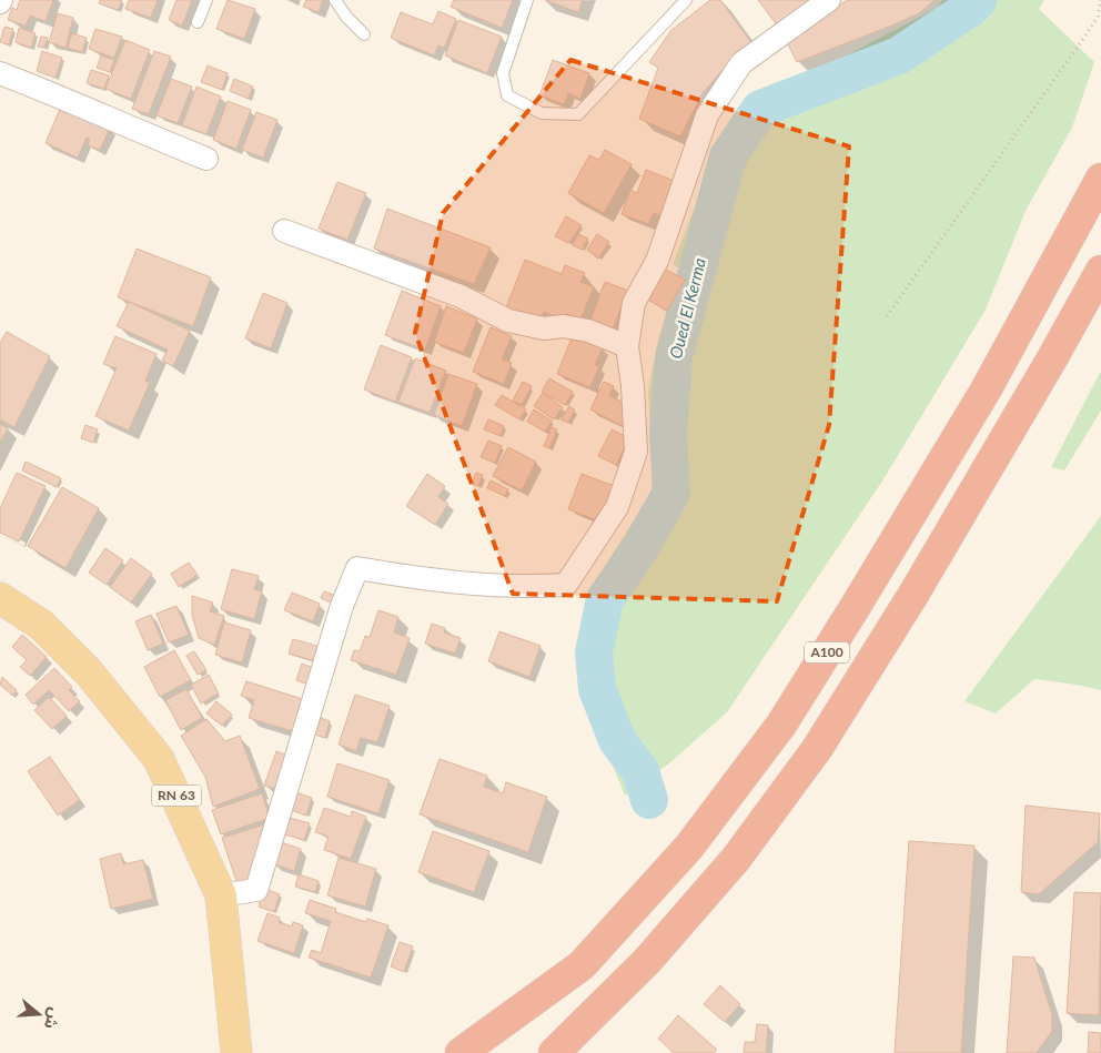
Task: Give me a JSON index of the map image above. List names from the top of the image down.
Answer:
{
  "streets": {
    "highway": ["A100"],
    "main road": ["RN 63"]
  },
  "water": ["Oued El Kerma"],
  "north": "right"
}
